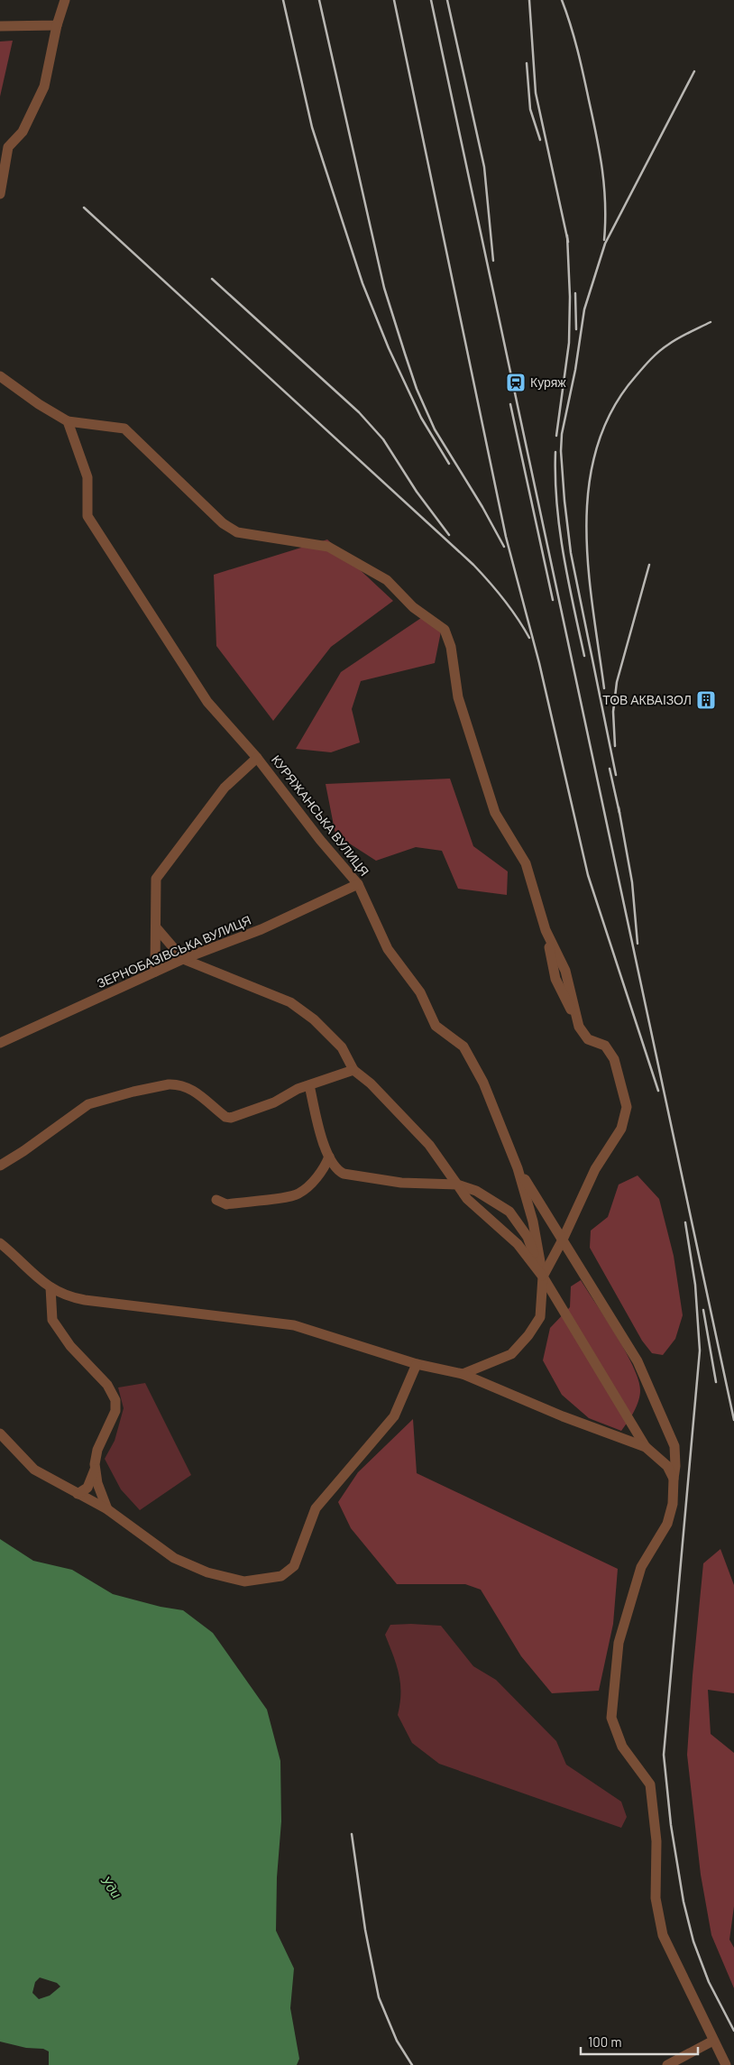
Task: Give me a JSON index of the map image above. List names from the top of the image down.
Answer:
{
  "streets": {
    "street": ["КУРЯЖАНСЬКА ВУЛИЦЯ", "ЗЕРНОБАЗІВСЬКА ВУЛИЦЯ"]
  },
  "crossings": [
    ["КУРЯЖАНСЬКА ВУЛИЦЯ", "ЗЕРНОБАЗІВСЬКА ВУЛИЦЯ"]
  ],
  "water": ["Уди"],
  "places": {
    "station": ["Куряж"],
    "building": ["ТОВ АКВАІЗОЛ"]
  },
  "scale_bar": "100 m"
}
